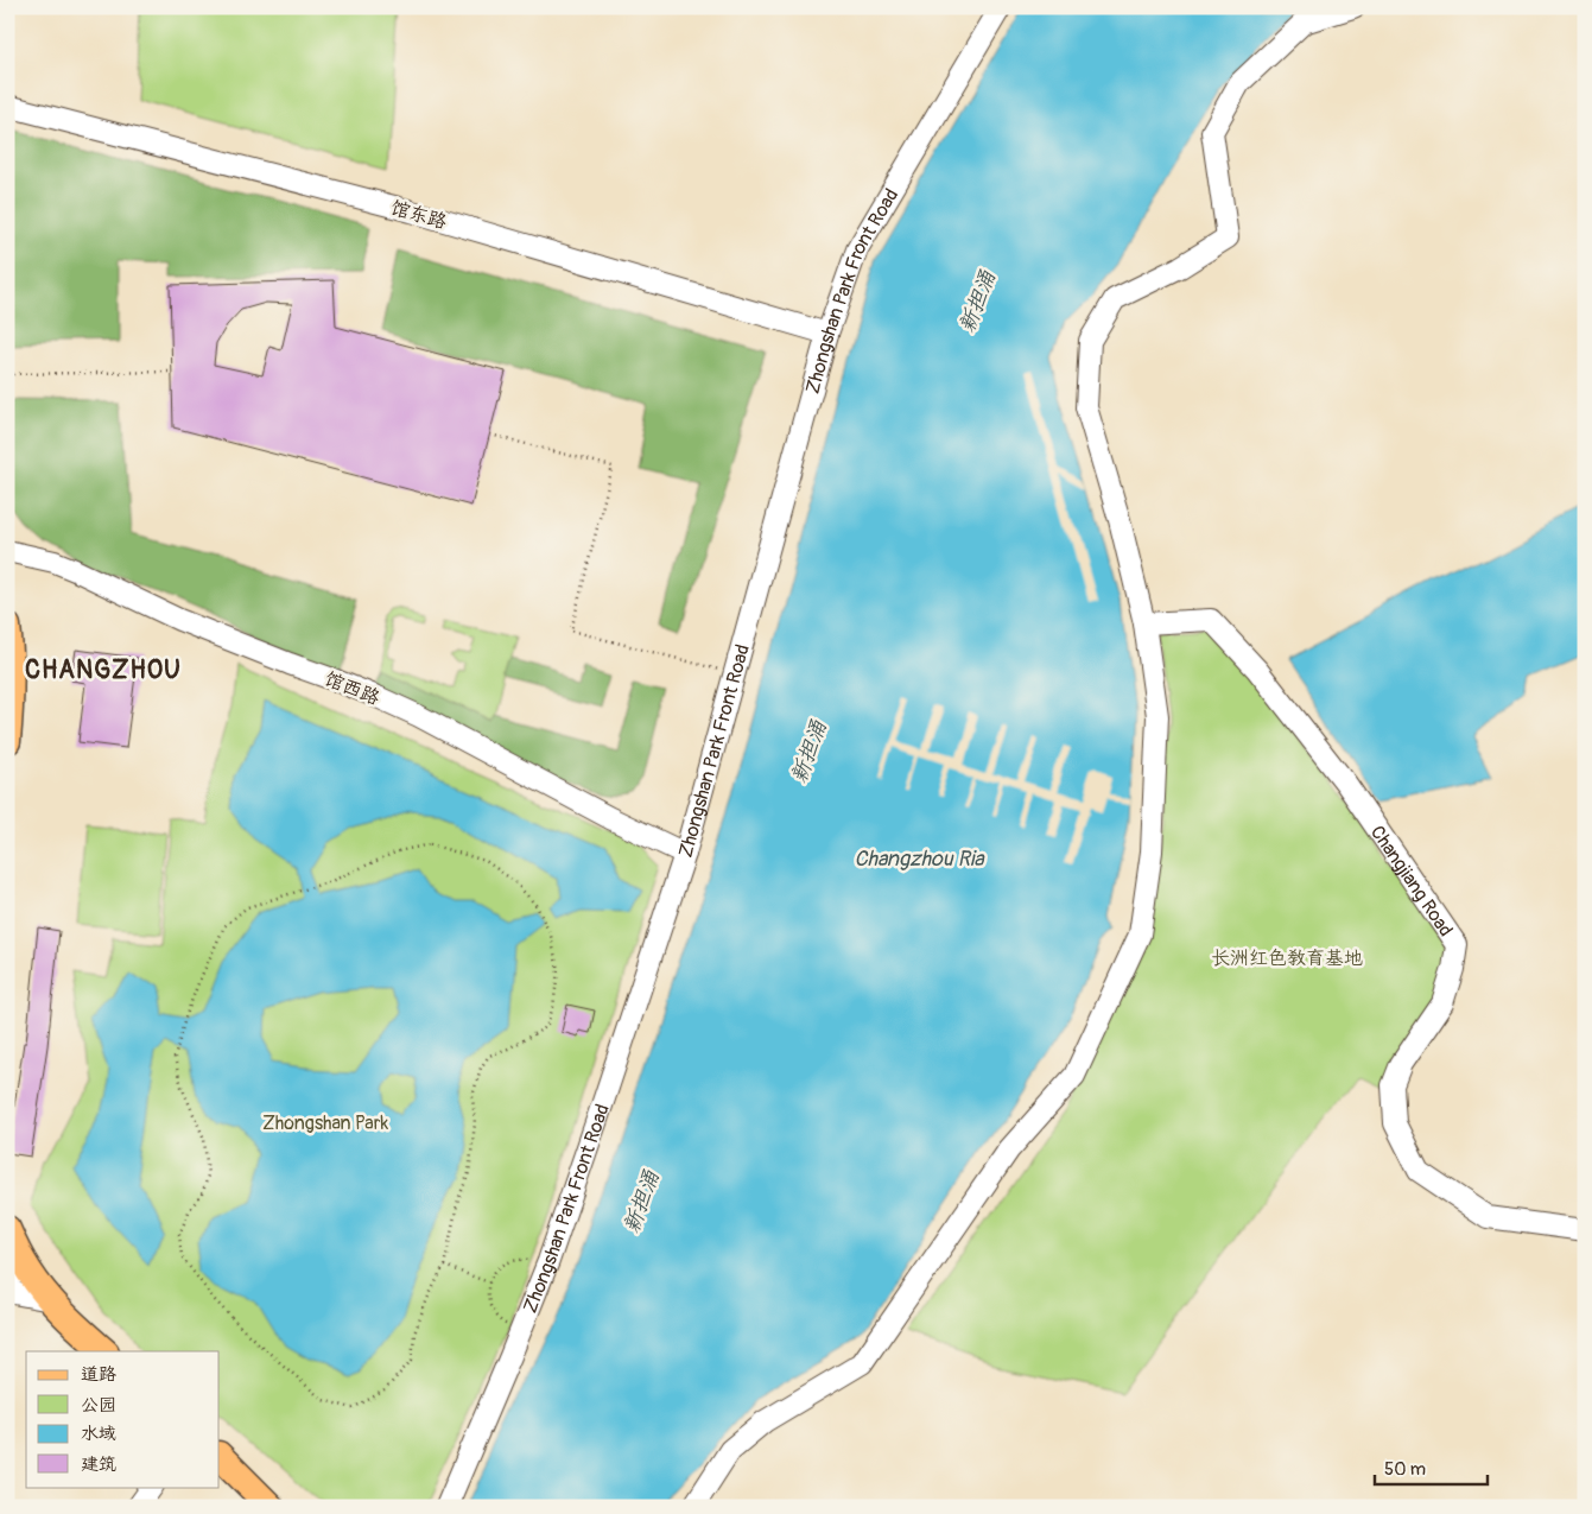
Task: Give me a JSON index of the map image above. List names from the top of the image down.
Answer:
{
  "streets": {
    "street": [
      "馆东路",
      "Zhongshan Park Front Road",
      "馆西路",
      "Changjiang Road"
    ]
  },
  "crossings": [
    ["馆东路", "Zhongshan Park Front Road"],
    ["Zhongshan Park Front Road", "馆西路"]
  ],
  "districts": ["CHANGZHOU"],
  "water": ["新担涌", "Changzhou Ria"],
  "parks": ["长洲红色教育基地", "Zhongshan Park"],
  "legend": [
    "道路",
    "公园",
    "水域",
    "建筑"
  ],
  "scale_bar": "50 m"
}
